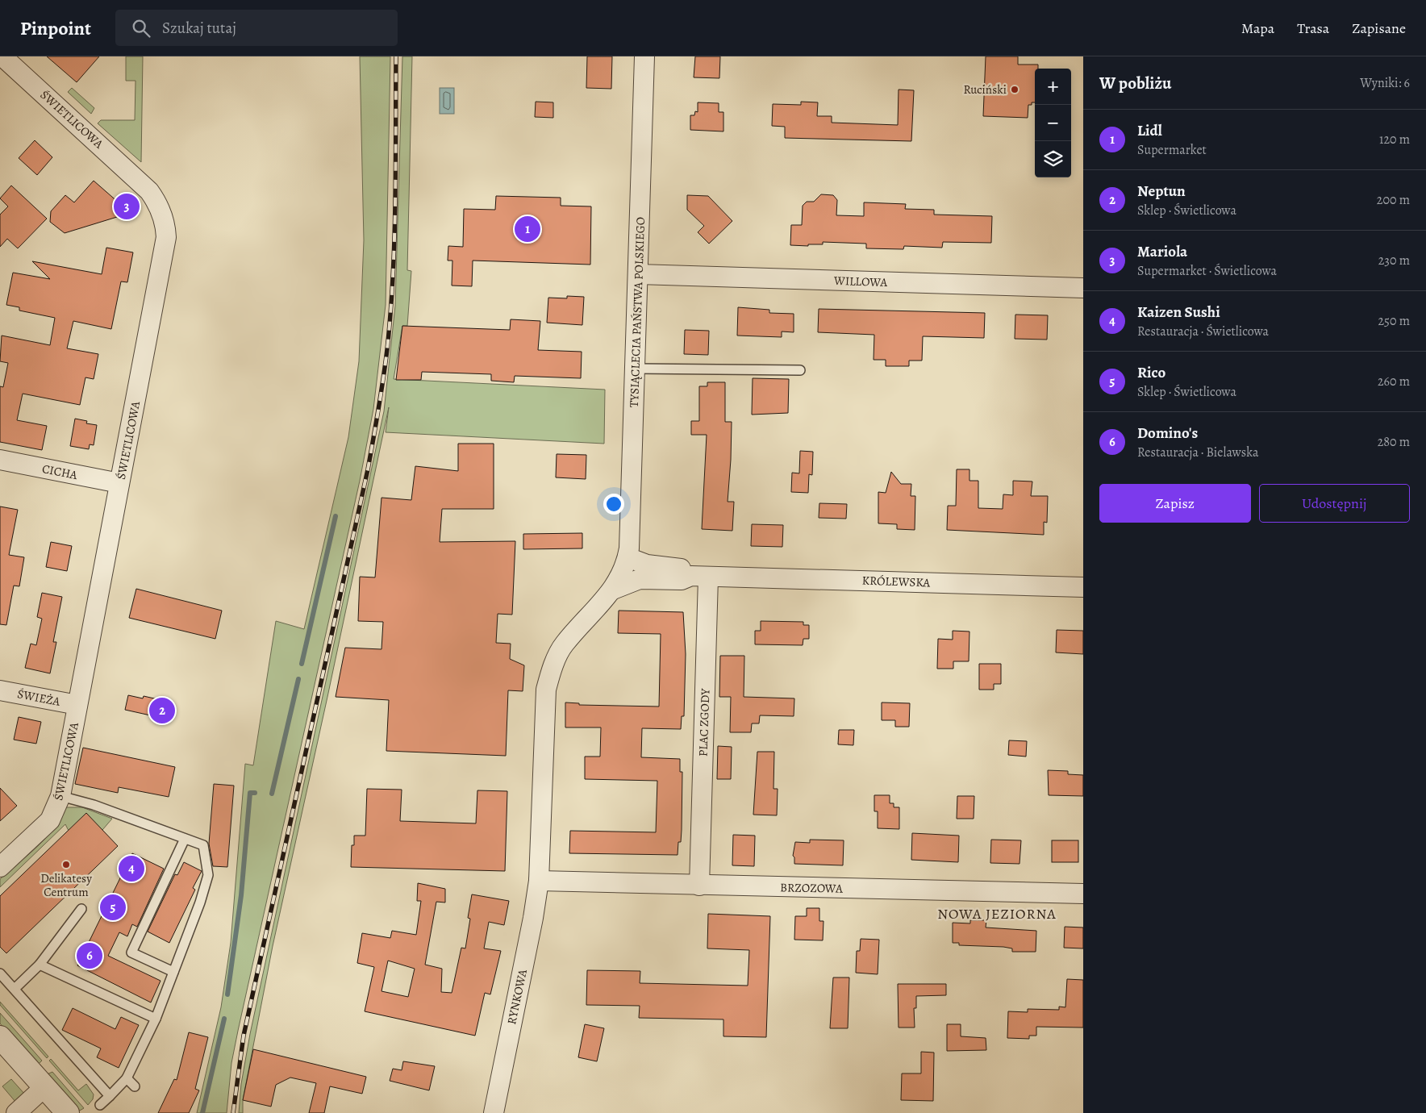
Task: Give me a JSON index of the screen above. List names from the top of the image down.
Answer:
{
  "streets": {
    "street": [
      "ŚWIETLICOWA",
      "WILLOWA",
      "TYSIĄCLECIA PAŃSTWA POLSKIEGO",
      "CICHA",
      "KRÓLEWSKA",
      "ŚWIEŻA",
      "PLAC ZGODY",
      "BRZOZOWA",
      "RYNKOWA"
    ]
  },
  "crossings": [
    ["ŚWIETLICOWA", "CICHA"],
    ["ŚWIETLICOWA", "ŚWIEŻA"],
    ["WILLOWA", "TYSIĄCLECIA PAŃSTWA POLSKIEGO"],
    ["KRÓLEWSKA", "PLAC ZGODY"],
    ["PLAC ZGODY", "BRZOZOWA"],
    ["BRZOZOWA", "RYNKOWA"]
  ],
  "districts": ["NOWA JEZIORNA"],
  "places": ["Ruciński", "Delikatesy Centrum"],
  "page": {
    "header": "Pinpoint",
    "search": "Szukaj tutaj",
    "nav": ["Mapa", "Trasa", "Zapisane"],
    "heading": ["W pobliżu", "Wyniki: 6"],
    "map_buttons": ["+", "−"],
    "list": [
      {
        "mark": "1",
        "name": "Lidl",
        "note": "Supermarket",
        "value": "120 m"
      },
      {
        "mark": "2",
        "name": "Neptun",
        "note": "Sklep · Świetlicowa",
        "value": "200 m"
      },
      {
        "mark": "3",
        "name": "Mariola",
        "note": "Supermarket · Świetlicowa",
        "value": "230 m"
      },
      {
        "mark": "4",
        "name": "Kaizen Sushi",
        "note": "Restauracja · Świetlicowa",
        "value": "250 m"
      },
      {
        "mark": "5",
        "name": "Rico",
        "note": "Sklep · Świetlicowa",
        "value": "260 m"
      },
      {
        "mark": "6",
        "name": "Domino's",
        "note": "Restauracja · Bielawska",
        "value": "280 m"
      }
    ],
    "pins": [
      "3",
      "1",
      "2",
      "4",
      "5",
      "6"
    ],
    "buttons": ["Zapisz", "Udostępnij"]
  }
}
